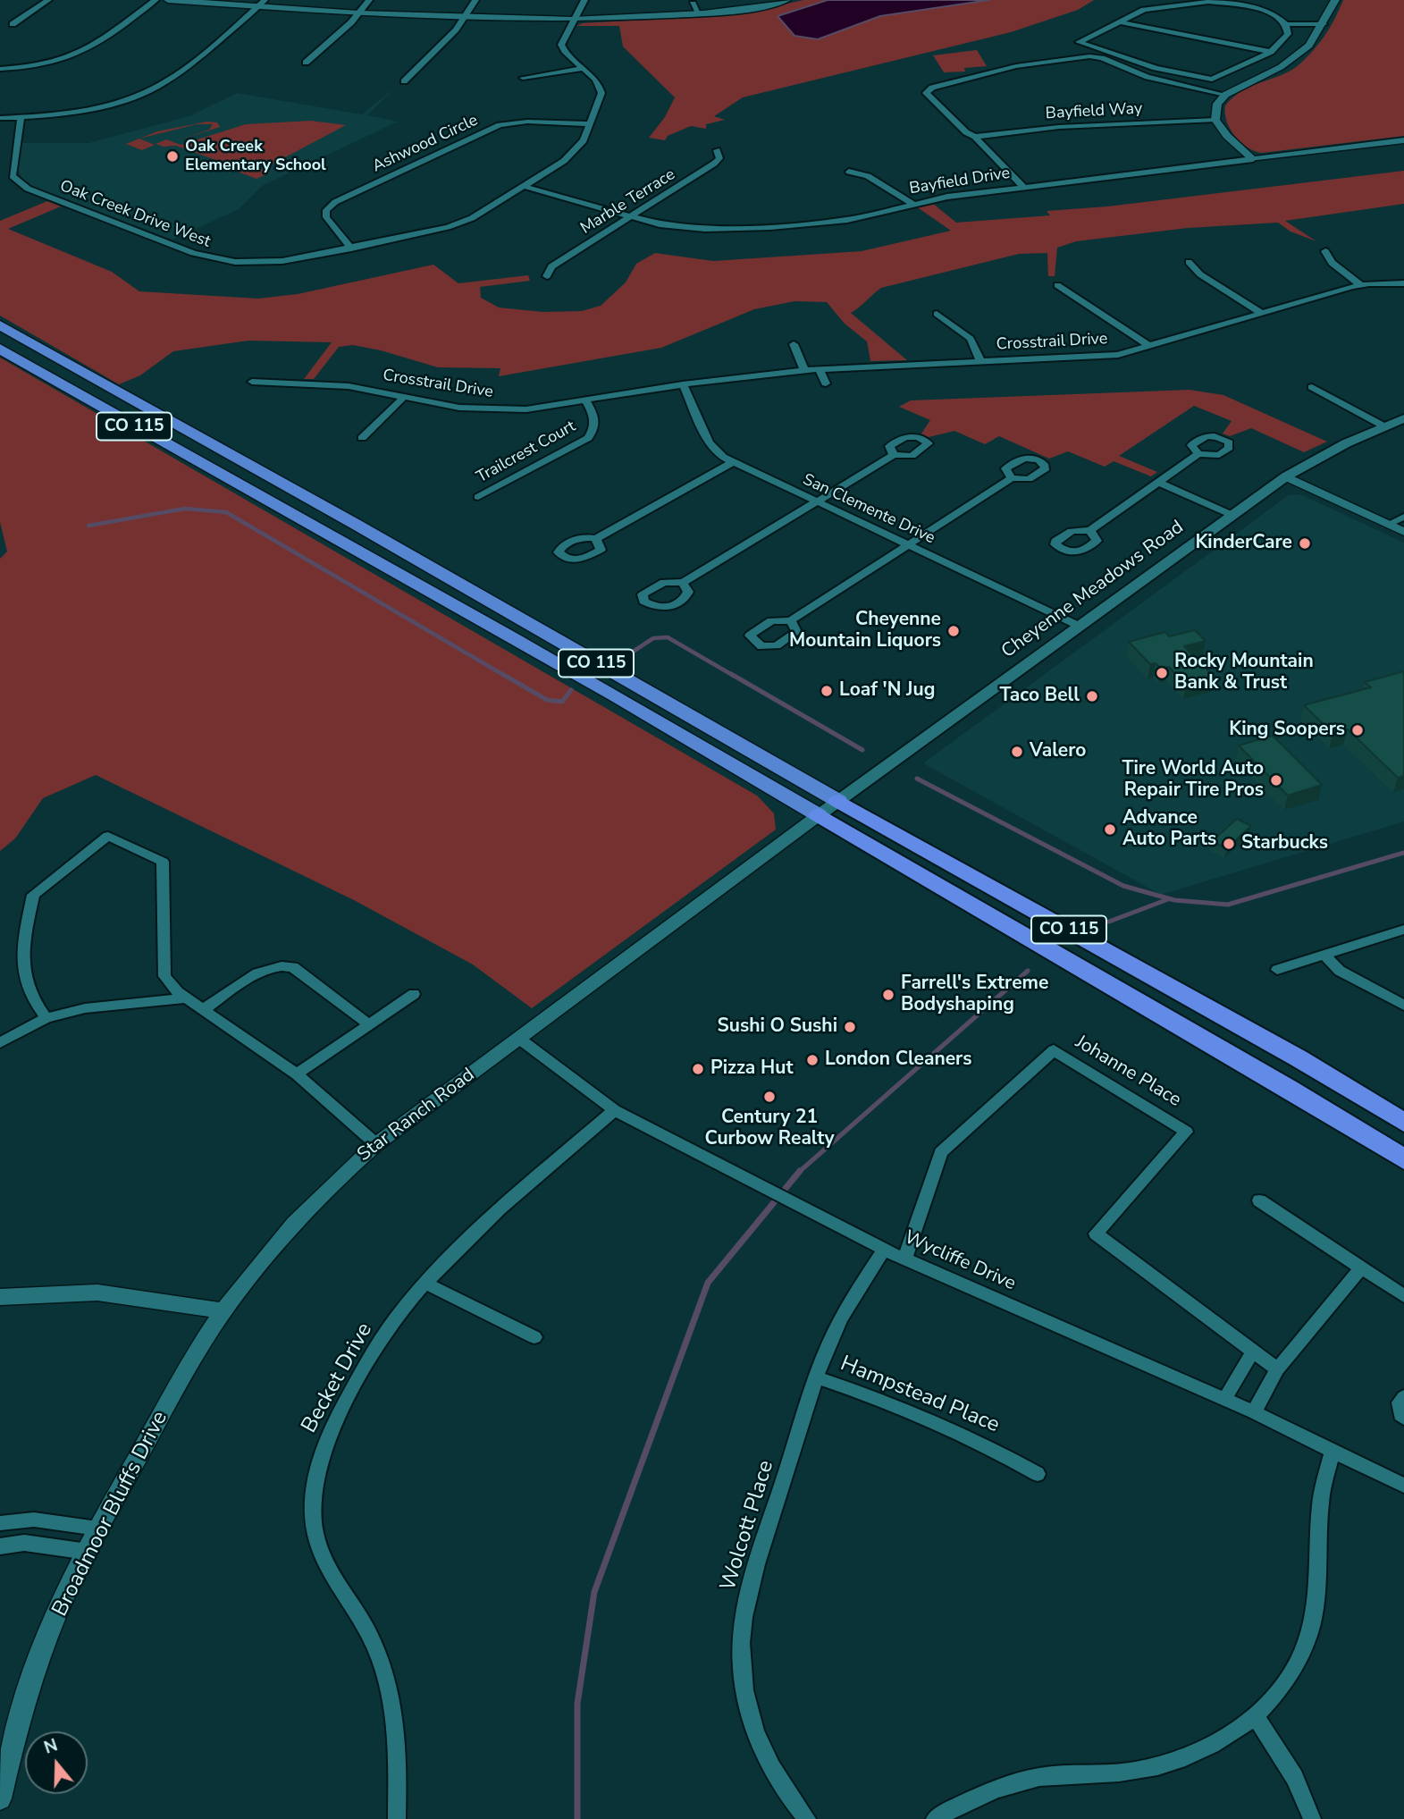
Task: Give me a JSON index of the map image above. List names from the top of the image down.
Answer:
{
  "streets": {
    "highway": ["CO 115"],
    "main road": ["Cheyenne Meadows Road"],
    "street": [
      "Bayfield Way",
      "Ashwood Circle",
      "Bayfield Drive",
      "Marble Terrace",
      "Oak Creek Drive West",
      "Crosstrail Drive",
      "Trailcrest Court",
      "San Clemente Drive",
      "Johanne Place",
      "Star Ranch Road",
      "Wycliffe Drive",
      "Becket Drive",
      "Hampstead Place",
      "Broadmoor Bluffs Drive",
      "Wolcott Place"
    ]
  },
  "crossings": [
    ["Ashwood Circle", "Oak Creek Drive West"],
    ["Bayfield Drive", "Marble Terrace"],
    ["Bayfield Drive", "Oak Creek Drive West"],
    ["Crosstrail Drive", "Trailcrest Court"],
    ["Crosstrail Drive", "San Clemente Drive"],
    ["CO 115", "Cheyenne Meadows Road"],
    ["CO 115", "Star Ranch Road"],
    ["San Clemente Drive", "Cheyenne Meadows Road"],
    ["Cheyenne Meadows Road", "Star Ranch Road"],
    ["Johanne Place", "Wycliffe Drive"],
    ["Star Ranch Road", "Wycliffe Drive"],
    ["Star Ranch Road", "Broadmoor Bluffs Drive"],
    ["Wycliffe Drive", "Becket Drive"],
    ["Wycliffe Drive", "Wolcott Place"],
    ["Hampstead Place", "Wolcott Place"]
  ],
  "places": [
    "Oak Creek Elementary School",
    "KinderCare",
    "Cheyenne Mountain Liquors",
    "Rocky Mountain Bank & Trust",
    "Loaf 'N Jug",
    "Taco Bell",
    "King Soopers",
    "Valero",
    "Tire World Auto Repair Tire Pros",
    "Advance Auto Parts",
    "Starbucks",
    "Farrell's Extreme Bodyshaping",
    "Sushi O Sushi",
    "London Cleaners",
    "Pizza Hut",
    "Century 21 Curbow Realty"
  ],
  "north": "top"
}
